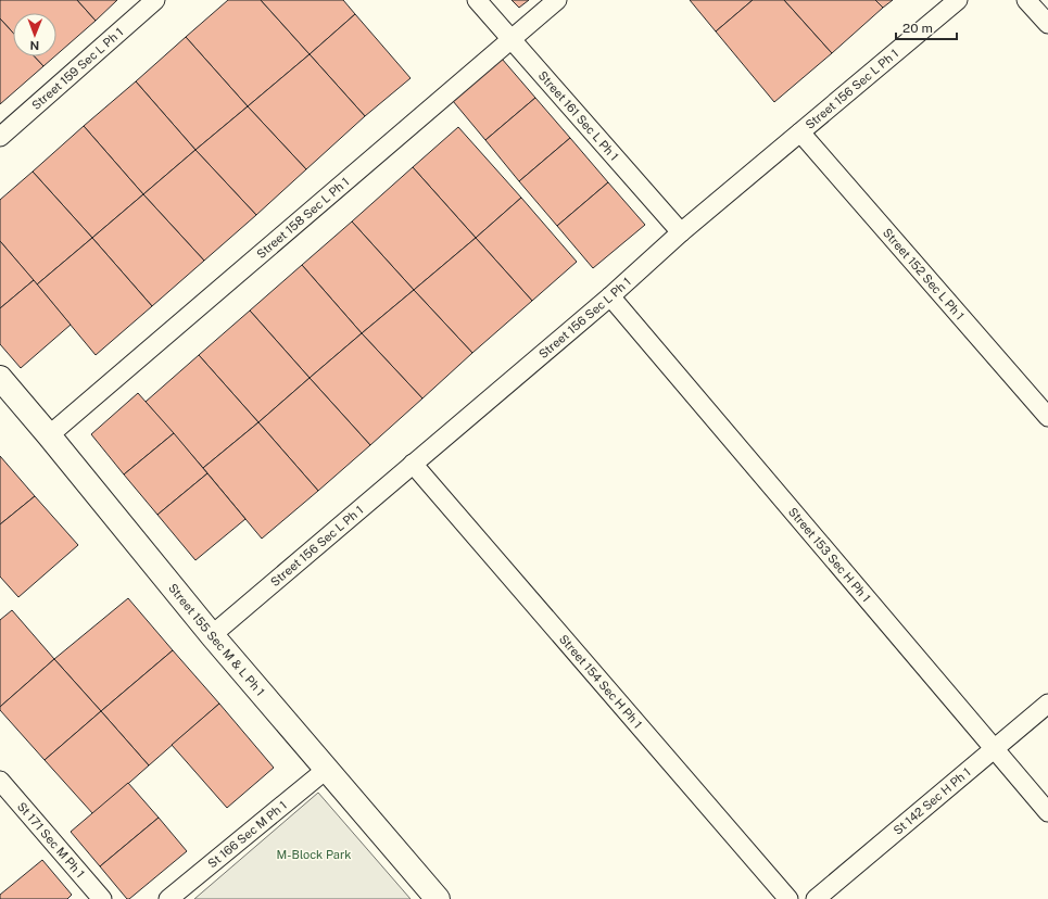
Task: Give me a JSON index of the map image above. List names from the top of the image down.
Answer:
{
  "streets": {
    "street": [
      "Street 159 Sec L Ph 1",
      "Street 156 Sec L Ph 1",
      "Street 161 Sec L Ph 1",
      "Street 158 Sec L Ph 1",
      "Street 152 Sec L Ph 1",
      "Street 153 Sec H Ph 1",
      "Street 155 Sec M & L Ph 1",
      "Street 154 Sec H Ph 1",
      "St 142 Sec H Ph 1",
      "St 166 Sec M Ph 1",
      "St 171 Sec M Ph 1"
    ]
  },
  "crossings": [
    ["Street 156 Sec L Ph 1", "Street 161 Sec L Ph 1"],
    ["Street 156 Sec L Ph 1", "Street 152 Sec L Ph 1"],
    ["Street 156 Sec L Ph 1", "Street 153 Sec H Ph 1"],
    ["Street 156 Sec L Ph 1", "Street 155 Sec M & L Ph 1"],
    ["Street 156 Sec L Ph 1", "Street 154 Sec H Ph 1"],
    ["Street 161 Sec L Ph 1", "Street 158 Sec L Ph 1"],
    ["Street 158 Sec L Ph 1", "Street 155 Sec M & L Ph 1"],
    ["Street 153 Sec H Ph 1", "St 142 Sec H Ph 1"],
    ["Street 155 Sec M & L Ph 1", "St 166 Sec M Ph 1"]
  ],
  "parks": ["M-Block Park"],
  "scale_bar": "20 m",
  "north": "bottom"
}
